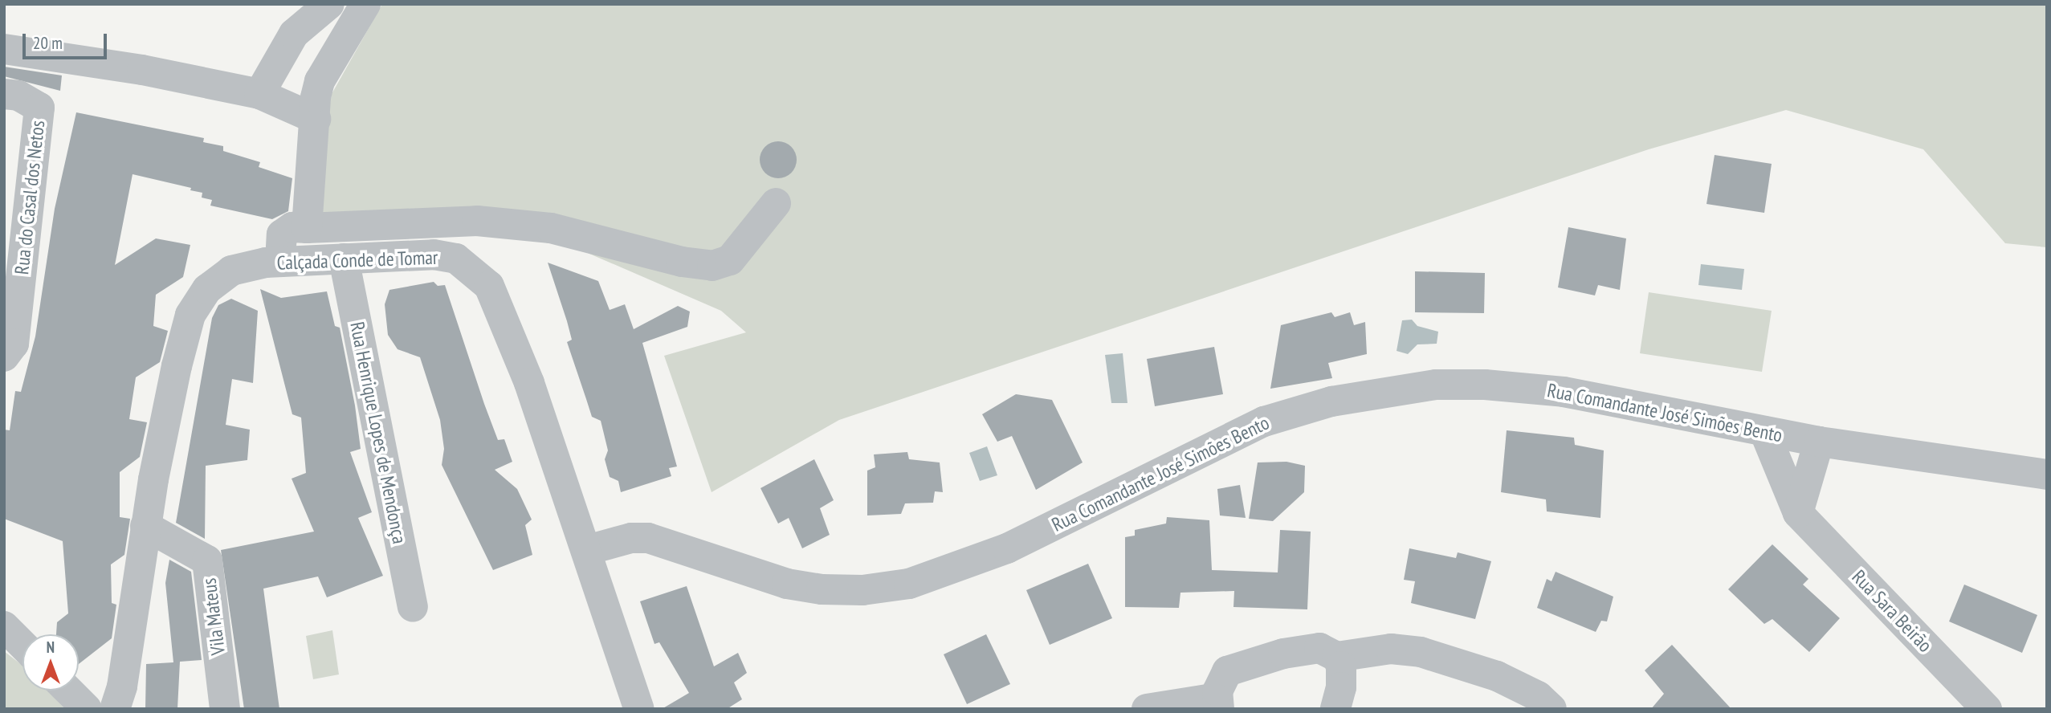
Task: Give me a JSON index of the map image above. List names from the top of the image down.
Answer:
{
  "streets": {
    "street": [
      "Rua do Casal dos Netos",
      "Calçada Conde de Tomar",
      "Rua Comandante José Simões Bento",
      "Rua Henrique Lopes de Mendonça",
      "Rua Sara Beirão",
      "Vila Mateus"
    ]
  },
  "crossings": [
    ["Calçada Conde de Tomar", "Rua Comandante José Simões Bento"],
    ["Calçada Conde de Tomar", "Rua Henrique Lopes de Mendonça"],
    ["Calçada Conde de Tomar", "Vila Mateus"],
    ["Rua Comandante José Simões Bento", "Rua Sara Beirão"]
  ],
  "scale_bar": "20 m",
  "north": "top"
}
